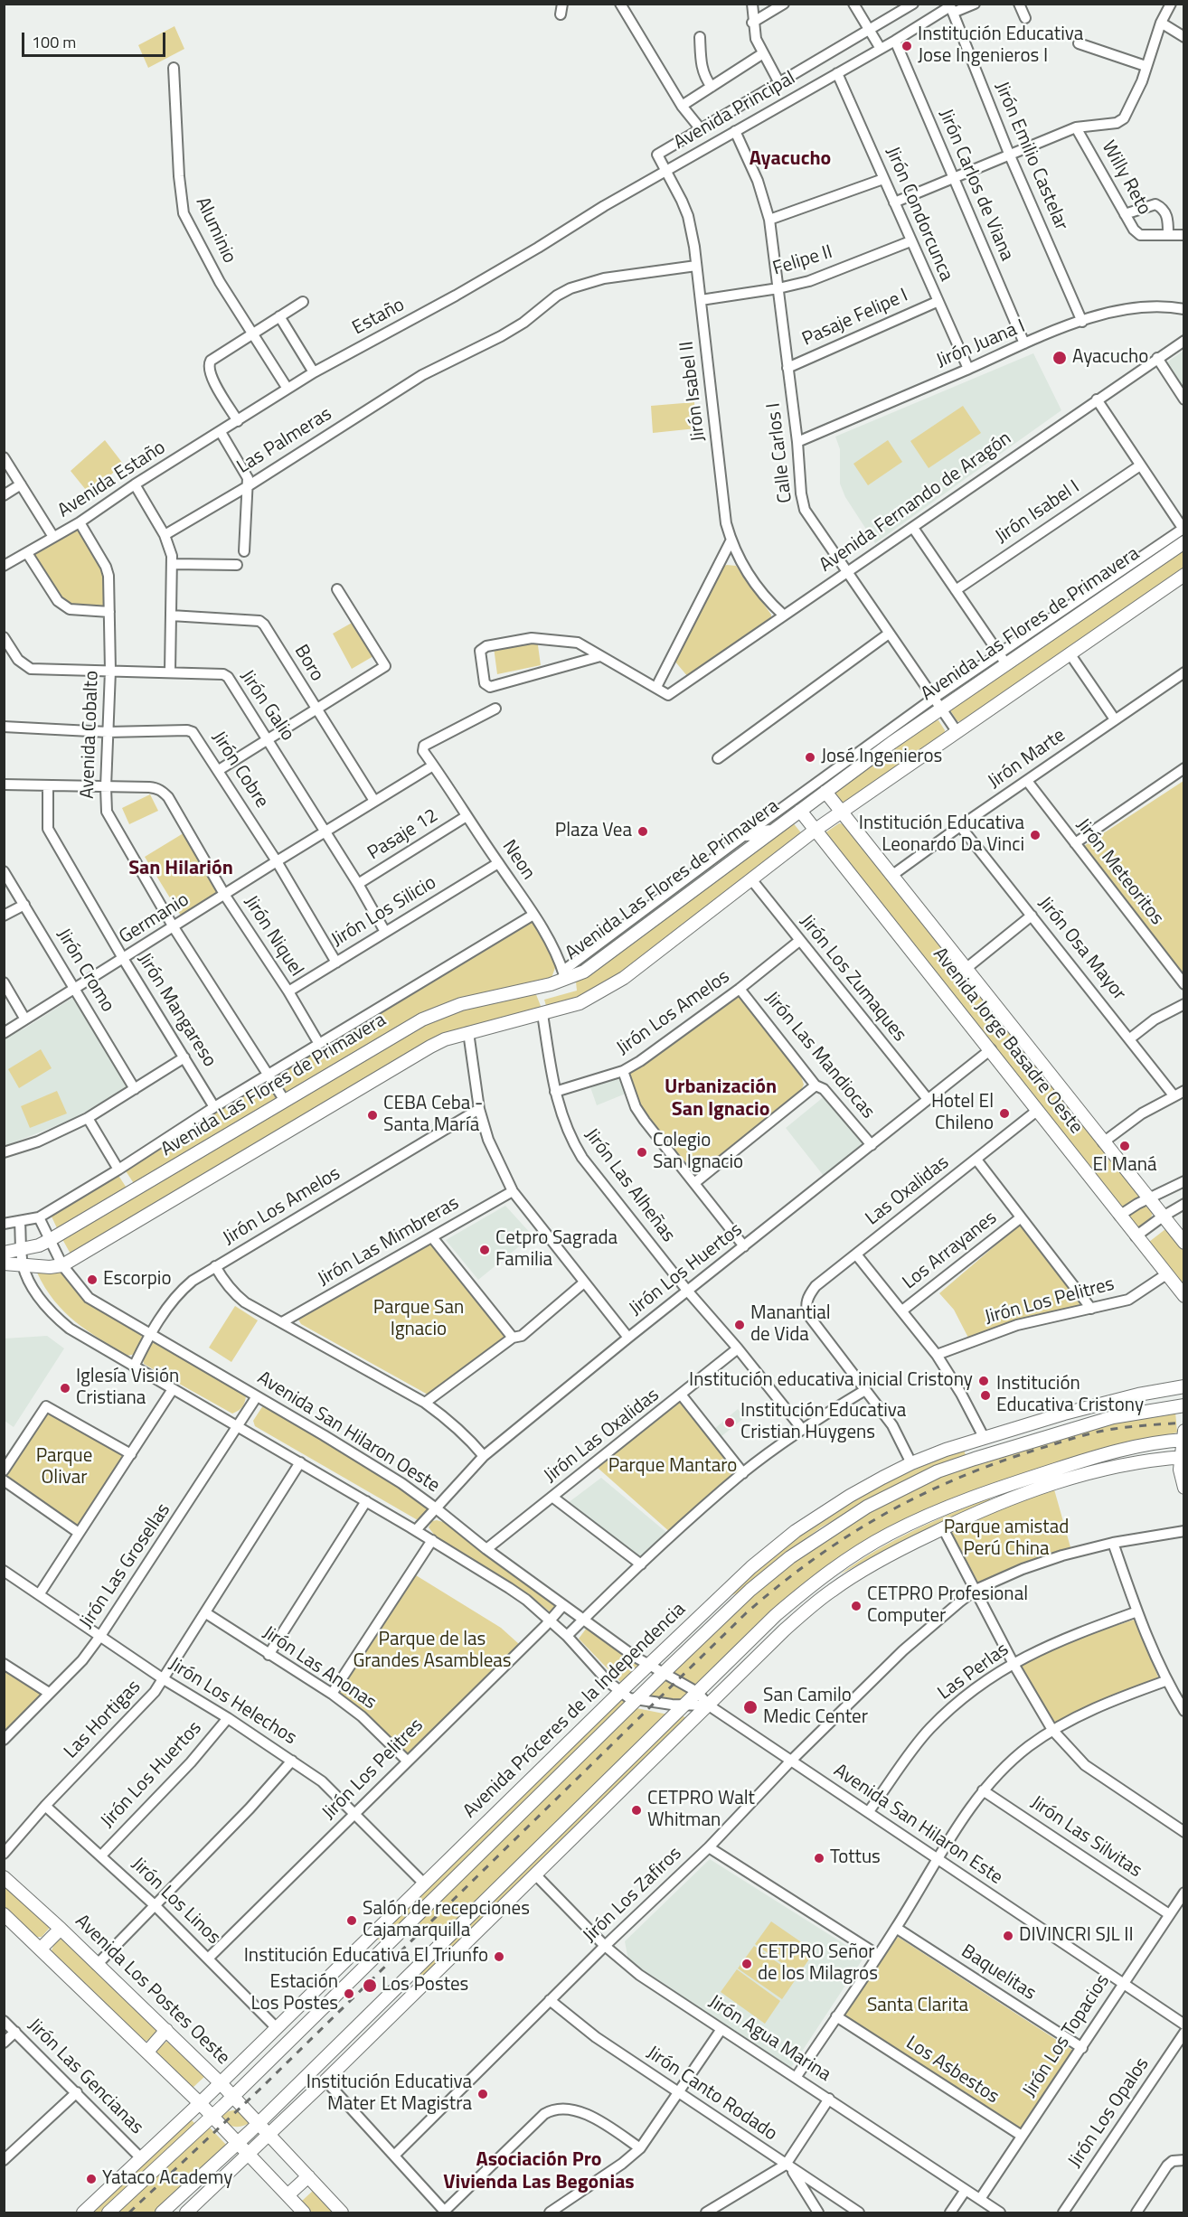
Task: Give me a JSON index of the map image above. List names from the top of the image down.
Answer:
{
  "streets": {
    "main road": [
      "Avenida Las Flores de Primavera",
      "Avenida Jorge Basadre Oeste",
      "Avenida Próceres de la Independencia",
      "Avenida Los Postes Oeste"
    ],
    "street": [
      "Avenida Principal",
      "Jirón Emilio Castelar",
      "Willy Reto",
      "Jirón Carlos de Viana",
      "Jirón Condorcunca",
      "Aluminio",
      "Felipe II",
      "Estaño",
      "Pasaje Felipe I",
      "Jirón Juana I",
      "Jirón Isabel II",
      "Las Palmeras",
      "Calle Carlos I",
      "Avenida Estaño",
      "Avenida Fernando de Aragón",
      "Jirón Isabel I",
      "Boro",
      "Jirón Galio",
      "Avenida Cobalto",
      "Jirón Marte",
      "Jirón Cobre",
      "Pasaje 12",
      "Neon",
      "Jirón Meteoritos",
      "Jirón Los Silicio",
      "Germanio",
      "Jirón Niquel",
      "Jirón Osa Mayor",
      "Jirón Cromo",
      "Jirón Los Zumaques",
      "Jirón Mangareso",
      "Jirón Los Amelos",
      "Jirón Las Mandiocas",
      "Jirón Las Alheñas",
      "Las Oxalidas",
      "Jirón Las Mimbreras",
      "Los Arrayanes",
      "Jirón Los Huertos",
      "Jirón Los Pelitres",
      "Avenida San Hilaron Oeste",
      "Jirón Las Oxalidas",
      "Jirón Las Grosellas",
      "Jirón Las Anonas",
      "Las Perlas",
      "Jirón Los Helechos",
      "Las Hortigas",
      "Avenida San Hilaron Este",
      "Jirón Las Silvitas",
      "Jirón Los Zafiros",
      "Jirón Los Linos",
      "Baquelitas",
      "Jirón Los Topacios",
      "Jirón Agua Marina",
      "Los Asbestos",
      "Jirón Las Gencianas",
      "Jirón Canto Rodado",
      "Jirón Los Opalos"
    ]
  },
  "crossings": [
    ["Avenida Principal", "Jirón Emilio Castelar"],
    ["Avenida Principal", "Jirón Carlos de Viana"],
    ["Avenida Principal", "Jirón Condorcunca"],
    ["Avenida Principal", "Estaño"],
    ["Avenida Principal", "Jirón Isabel II"],
    ["Avenida Principal", "Calle Carlos I"],
    ["Jirón Emilio Castelar", "Jirón Juana I"],
    ["Jirón Carlos de Viana", "Jirón Juana I"],
    ["Jirón Condorcunca", "Felipe II"],
    ["Jirón Condorcunca", "Pasaje Felipe I"],
    ["Jirón Condorcunca", "Jirón Juana I"],
    ["Aluminio", "Estaño"],
    ["Felipe II", "Jirón Isabel II"],
    ["Felipe II", "Calle Carlos I"],
    ["Estaño", "Avenida Estaño"],
    ["Pasaje Felipe I", "Calle Carlos I"],
    ["Jirón Juana I", "Calle Carlos I"],
    ["Jirón Isabel II", "Las Palmeras"],
    ["Jirón Isabel II", "Avenida Fernando de Aragón"],
    ["Calle Carlos I", "Avenida Fernando de Aragón"],
    ["Calle Carlos I", "Avenida Las Flores de Primavera"],
    ["Avenida Estaño", "Avenida Cobalto"],
    ["Avenida Las Flores de Primavera", "Avenida Cobalto"],
    ["Avenida Las Flores de Primavera", "Neon"],
    ["Avenida Las Flores de Primavera", "Avenida Jorge Basadre Oeste"],
    ["Avenida Las Flores de Primavera", "Avenida San Hilaron Oeste"],
    ["Boro", "Germanio"],
    ["Jirón Galio", "Avenida Cobalto"],
    ["Jirón Galio", "Pasaje 12"],
    ["Jirón Galio", "Jirón Los Silicio"],
    ["Jirón Galio", "Germanio"],
    ["Avenida Cobalto", "Jirón Cobre"],
    ["Avenida Cobalto", "Germanio"],
    ["Avenida Cobalto", "Jirón Niquel"],
    ["Jirón Marte", "Jirón Meteoritos"],
    ["Jirón Marte", "Jirón Osa Mayor"],
    ["Jirón Marte", "Avenida Jorge Basadre Oeste"],
    ["Jirón Cobre", "Jirón Los Silicio"],
    ["Jirón Cobre", "Germanio"],
    ["Pasaje 12", "Neon"],
    ["Neon", "Jirón Los Silicio"],
    ["Neon", "Germanio"],
    ["Jirón Los Silicio", "Jirón Niquel"],
    ["Germanio", "Jirón Niquel"],
    ["Germanio", "Jirón Cromo"],
    ["Germanio", "Jirón Mangareso"],
    ["Jirón Niquel", "Jirón Mangareso"],
    ["Jirón Los Zumaques", "Jirón Los Amelos"],
    ["Jirón Los Zumaques", "Jirón Los Huertos"],
    ["Jirón Los Amelos", "Jirón Las Mandiocas"],
    ["Jirón Los Amelos", "Jirón Las Alheñas"],
    ["Jirón Los Amelos", "Avenida San Hilaron Oeste"],
    ["Avenida Jorge Basadre Oeste", "Las Oxalidas"],
    ["Avenida Jorge Basadre Oeste", "Jirón Los Huertos"],
    ["Avenida Jorge Basadre Oeste", "Jirón Los Pelitres"],
    ["Jirón Las Mandiocas", "Jirón Los Huertos"],
    ["Jirón Las Alheñas", "Jirón Los Huertos"],
    ["Jirón Las Alheñas", "Jirón Las Oxalidas"],
    ["Jirón Los Huertos", "Avenida San Hilaron Oeste"],
    ["Jirón Los Huertos", "Jirón Los Helechos"],
    ["Jirón Los Huertos", "Jirón Los Linos"],
    ["Jirón Los Pelitres", "Avenida San Hilaron Oeste"],
    ["Jirón Los Pelitres", "Jirón Las Anonas"],
    ["Jirón Los Pelitres", "Jirón Los Helechos"],
    ["Jirón Los Pelitres", "Jirón Los Linos"],
    ["Avenida San Hilaron Oeste", "Jirón Las Oxalidas"],
    ["Avenida San Hilaron Oeste", "Jirón Las Grosellas"],
    ["Avenida San Hilaron Oeste", "Avenida Próceres de la Independencia"],
    ["Avenida San Hilaron Oeste", "Avenida San Hilaron Este"],
    ["Jirón Las Grosellas", "Jirón Los Helechos"],
    ["Jirón Las Anonas", "Las Hortigas"],
    ["Las Perlas", "Avenida San Hilaron Este"],
    ["Jirón Los Helechos", "Avenida Próceres de la Independencia"],
    ["Jirón Los Helechos", "Las Hortigas"],
    ["Avenida Próceres de la Independencia", "Jirón Los Linos"],
    ["Avenida Próceres de la Independencia", "Avenida Los Postes Oeste"],
    ["Avenida Próceres de la Independencia", "Jirón Las Gencianas"],
    ["Las Hortigas", "Jirón Los Linos"],
    ["Avenida San Hilaron Este", "Jirón Los Zafiros"],
    ["Avenida San Hilaron Este", "Jirón Los Topacios"],
    ["Jirón Las Silvitas", "Jirón Los Topacios"],
    ["Jirón Los Zafiros", "Jirón Agua Marina"],
    ["Jirón Los Zafiros", "Jirón Canto Rodado"],
    ["Baquelitas", "Jirón Los Topacios"],
    ["Jirón Los Topacios", "Jirón Agua Marina"],
    ["Jirón Los Topacios", "Los Asbestos"]
  ],
  "districts": [
    "Ayacucho",
    "San Hilarión",
    "Urbanización San Ignacio",
    "Asociación Pro Vivienda Las Begonias"
  ],
  "parks": [
    "Parque San Ignacio",
    "Parque Olivar",
    "Parque Mantaro",
    "Parque amistad Perú China",
    "Parque de las Grandes Asambleas",
    "Santa Clarita"
  ],
  "places": [
    "Institución Educativa Jose Ingenieros I",
    "Ayacucho",
    "José Ingenieros",
    "Plaza Vea",
    "Institución Educativa Leonardo Da Vinci",
    "Hotel El Chileno",
    "CEBA Ceba - Santa María",
    "El Maná",
    "Colegio San Ignacio",
    "Cetpro Sagrada Familia",
    "Escorpio",
    "Manantial de Vida",
    "Institución educativa inicial Cristony",
    "Iglesía Visión Cristiana",
    "Institución Educativa Cristony",
    "Institución Educativa Cristian Huygens",
    "CETPRO Profesional Computer",
    "San Camilo Medic Center",
    "CETPRO Walt Whitman",
    "Tottus",
    "Salón de recepciones Cajamarquilla",
    "DIVINCRI SJL II",
    "Institución Educativa El Triunfo",
    "CETPRO Señor de los Milagros",
    "Los Postes",
    "Estación Los Postes",
    "Institución Educativa Mater Et Magistra",
    "Yataco Academy"
  ],
  "scale_bar": "100 m"
}
